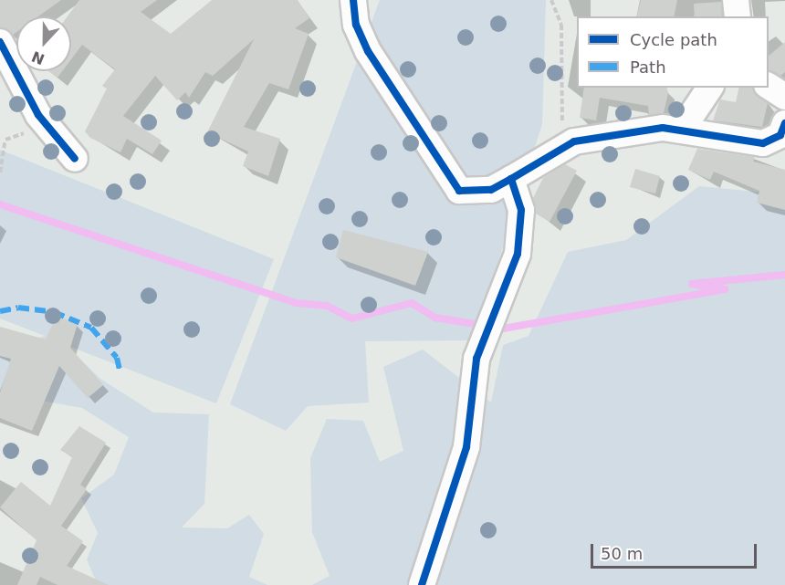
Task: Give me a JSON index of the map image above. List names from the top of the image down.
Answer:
{
  "legend": ["Cycle path", "Path"],
  "scale_bar": "50 m",
  "north": "bottom"
}
